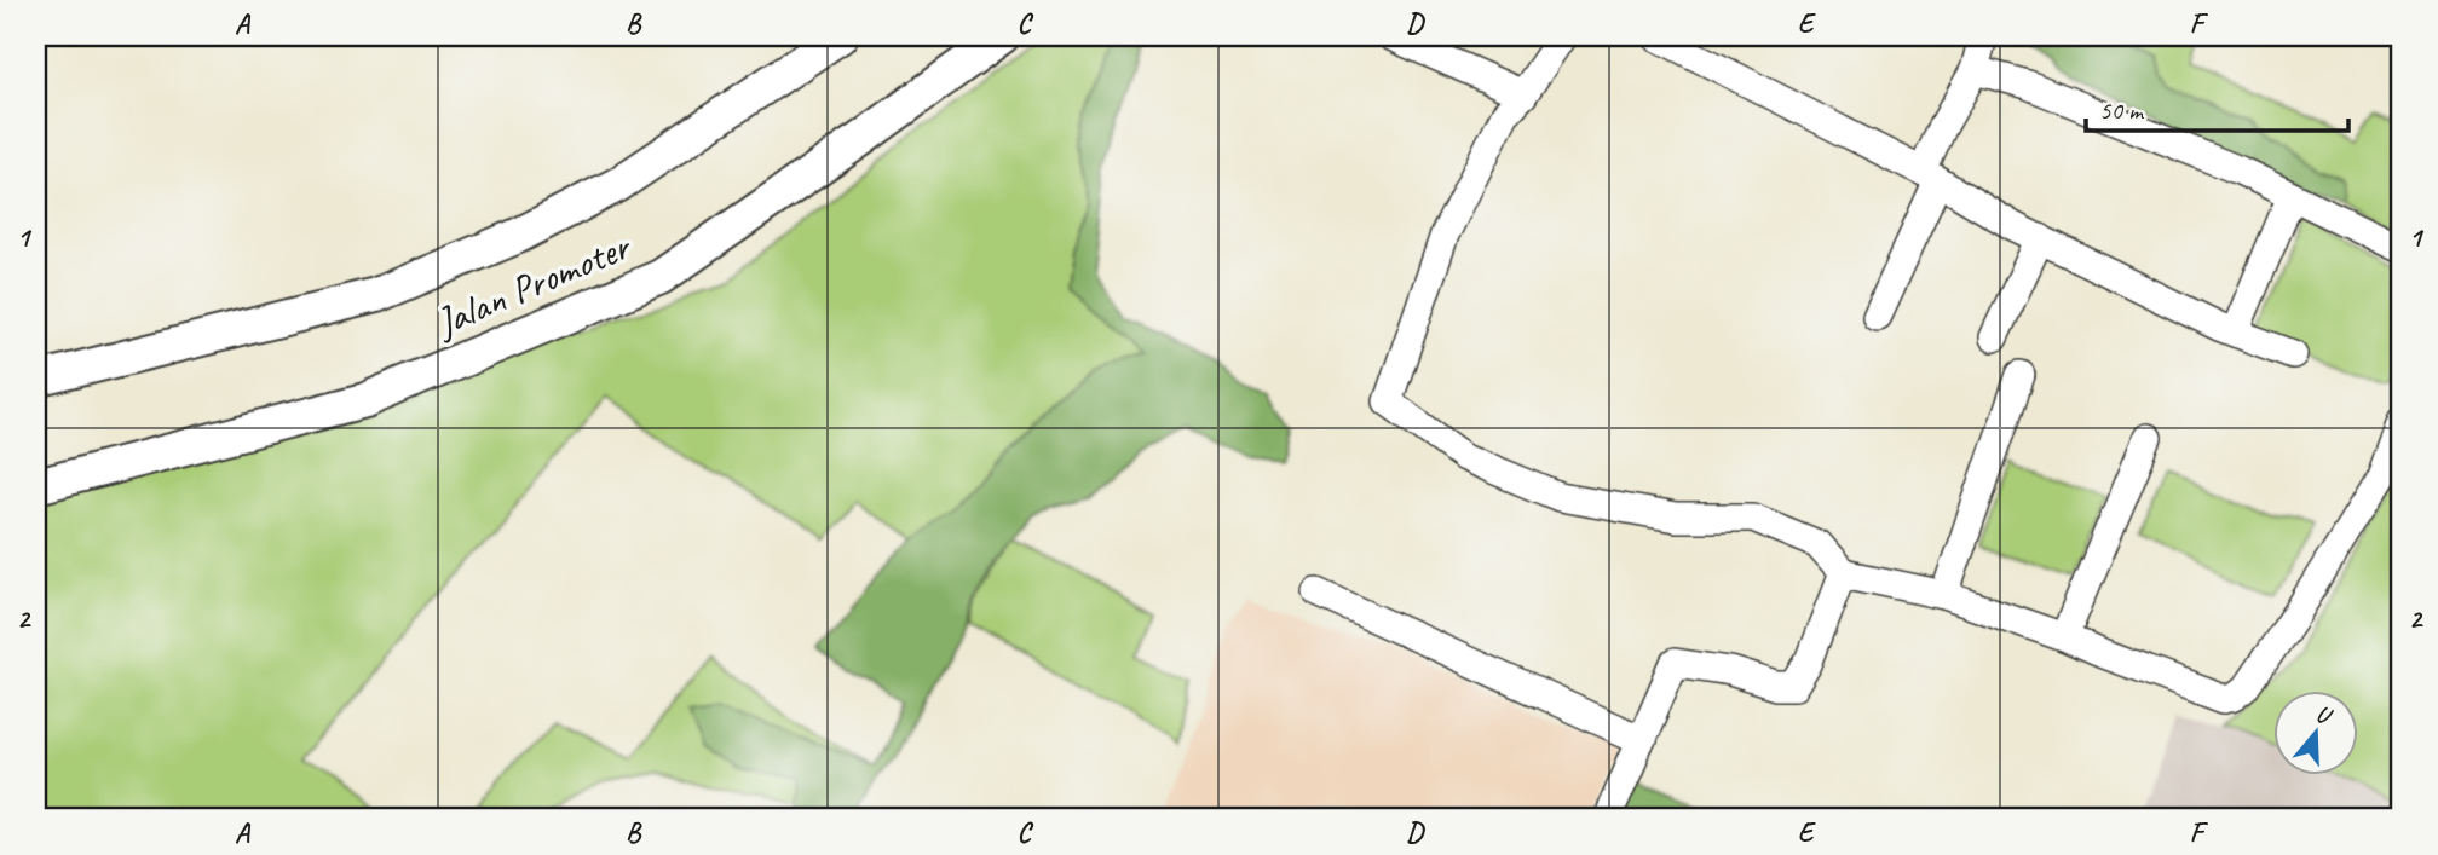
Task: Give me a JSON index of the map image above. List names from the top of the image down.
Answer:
{
  "streets": {
    "street": ["Jalan Promoter"]
  },
  "scale_bar": "50 m",
  "north": "top",
  "grid": {
    "columns": [
      "A",
      "B",
      "C",
      "D",
      "E",
      "F"
    ],
    "rows": ["1", "2"]
  }
}
